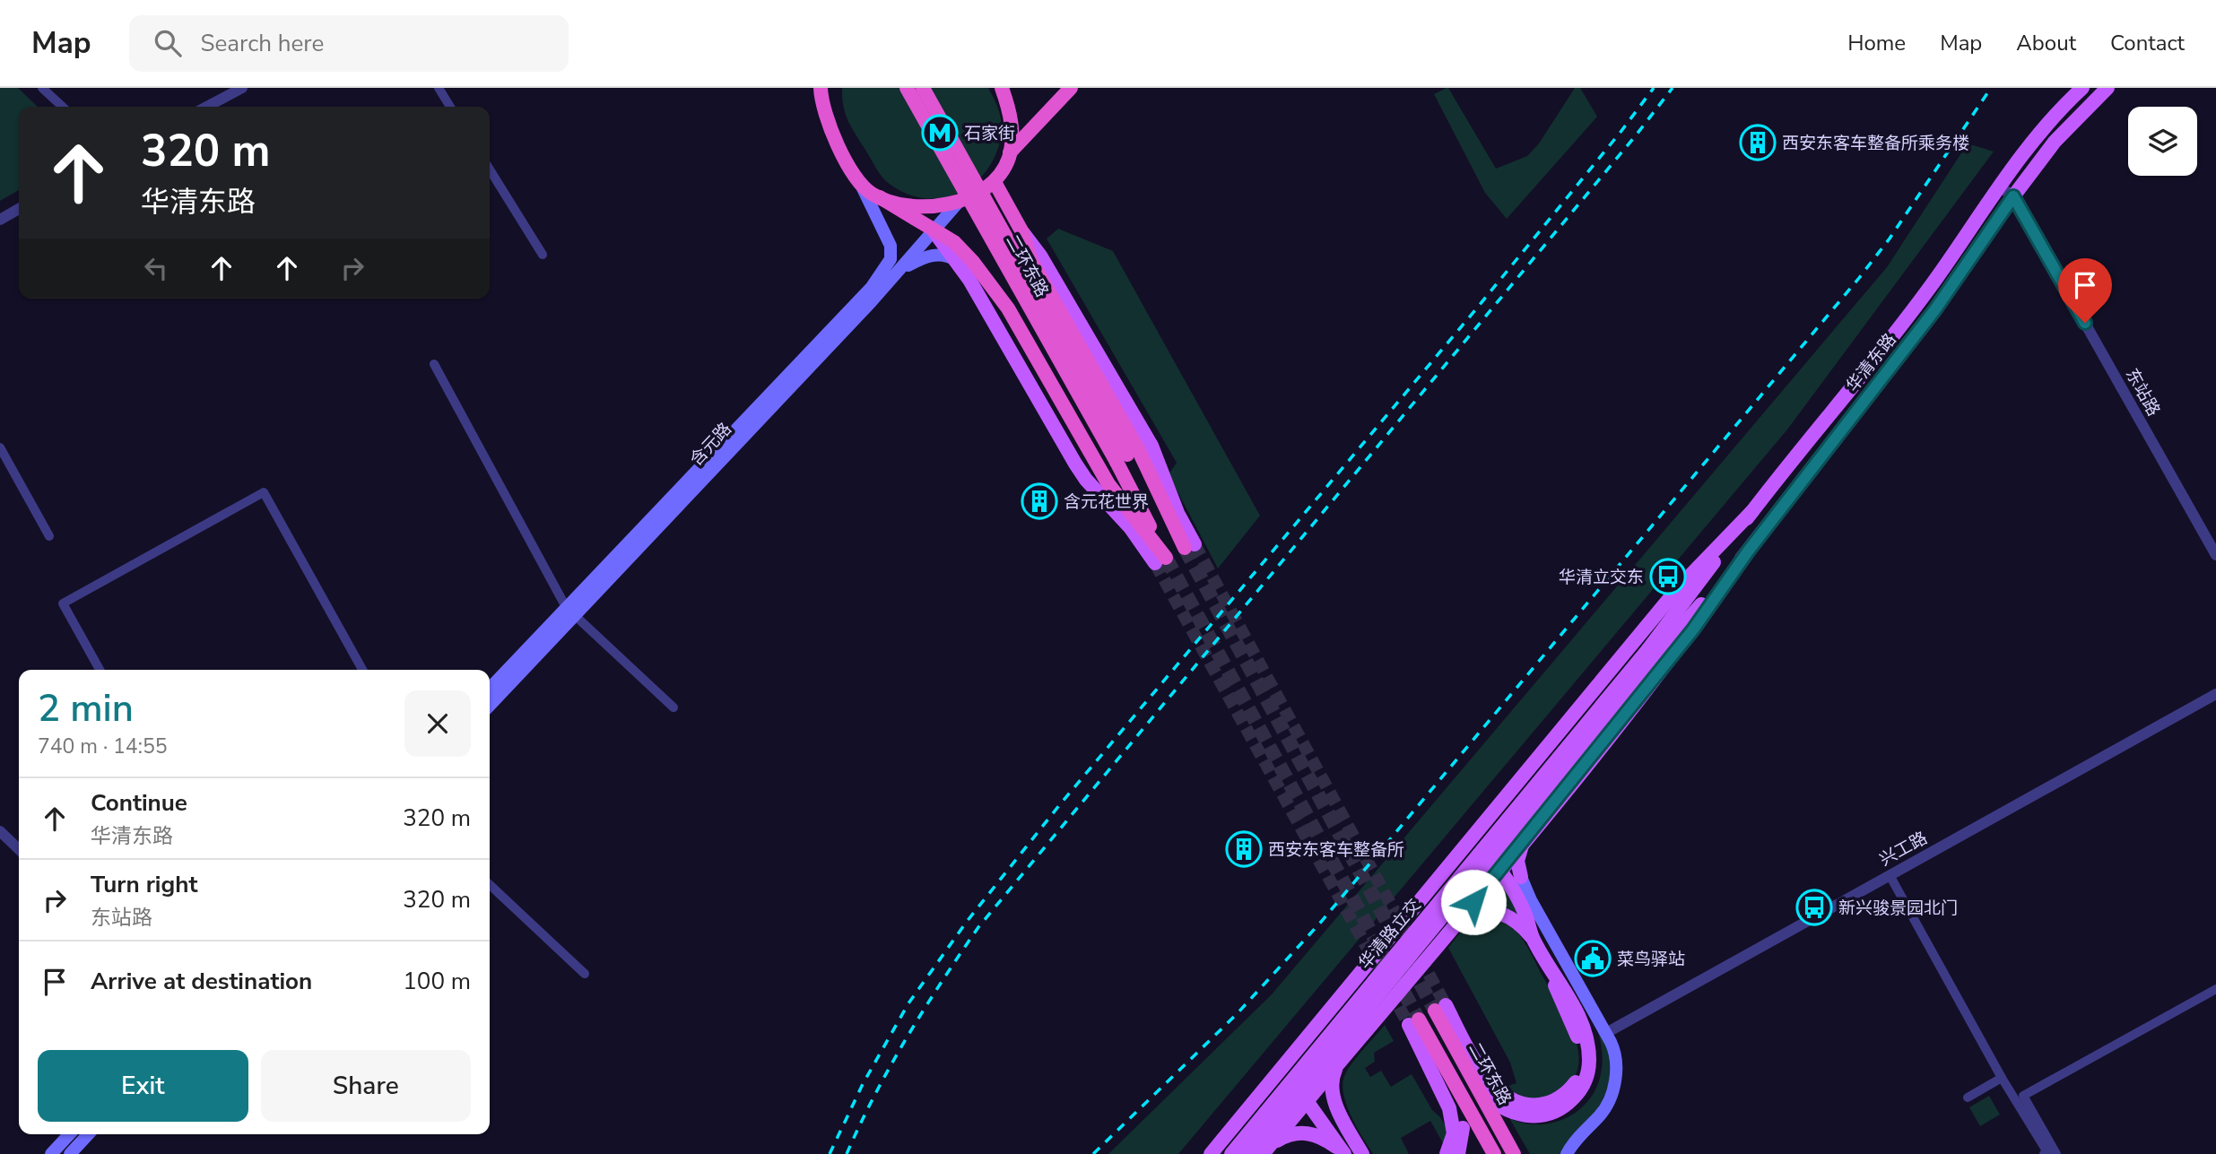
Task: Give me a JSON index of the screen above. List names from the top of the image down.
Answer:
{
  "streets": {
    "highway": ["二环东路"],
    "main road": ["华清东路", "含元路", "华清路立交"],
    "street": ["东站路", "兴工路"]
  },
  "crossings": [
    ["华清东路", "东站路"],
    ["华清东路", "华清路立交"]
  ],
  "places": {
    "metro station": ["石家街"],
    "building": ["西安东客车整备所乘务楼", "含元花世界", "西安东客车整备所"],
    "bus stop": ["华清立交东", "新兴骏景园北门"],
    "public building": ["菜鸟驿站"]
  },
  "page": {
    "header": "Map",
    "search": "Search here",
    "nav": [
      "Home",
      "Map",
      "About",
      "Contact"
    ],
    "turn": ["320 m", "华清东路"],
    "heading": ["2 min", "740 m · 14:55"],
    "list": [
      {
        "name": "Continue",
        "note": "华清东路",
        "value": "320 m"
      },
      {
        "name": "Turn right",
        "note": "东站路",
        "value": "320 m"
      },
      {
        "name": "Arrive at destination",
        "value": "100 m"
      }
    ],
    "buttons": ["Exit", "Share"]
  }
}
